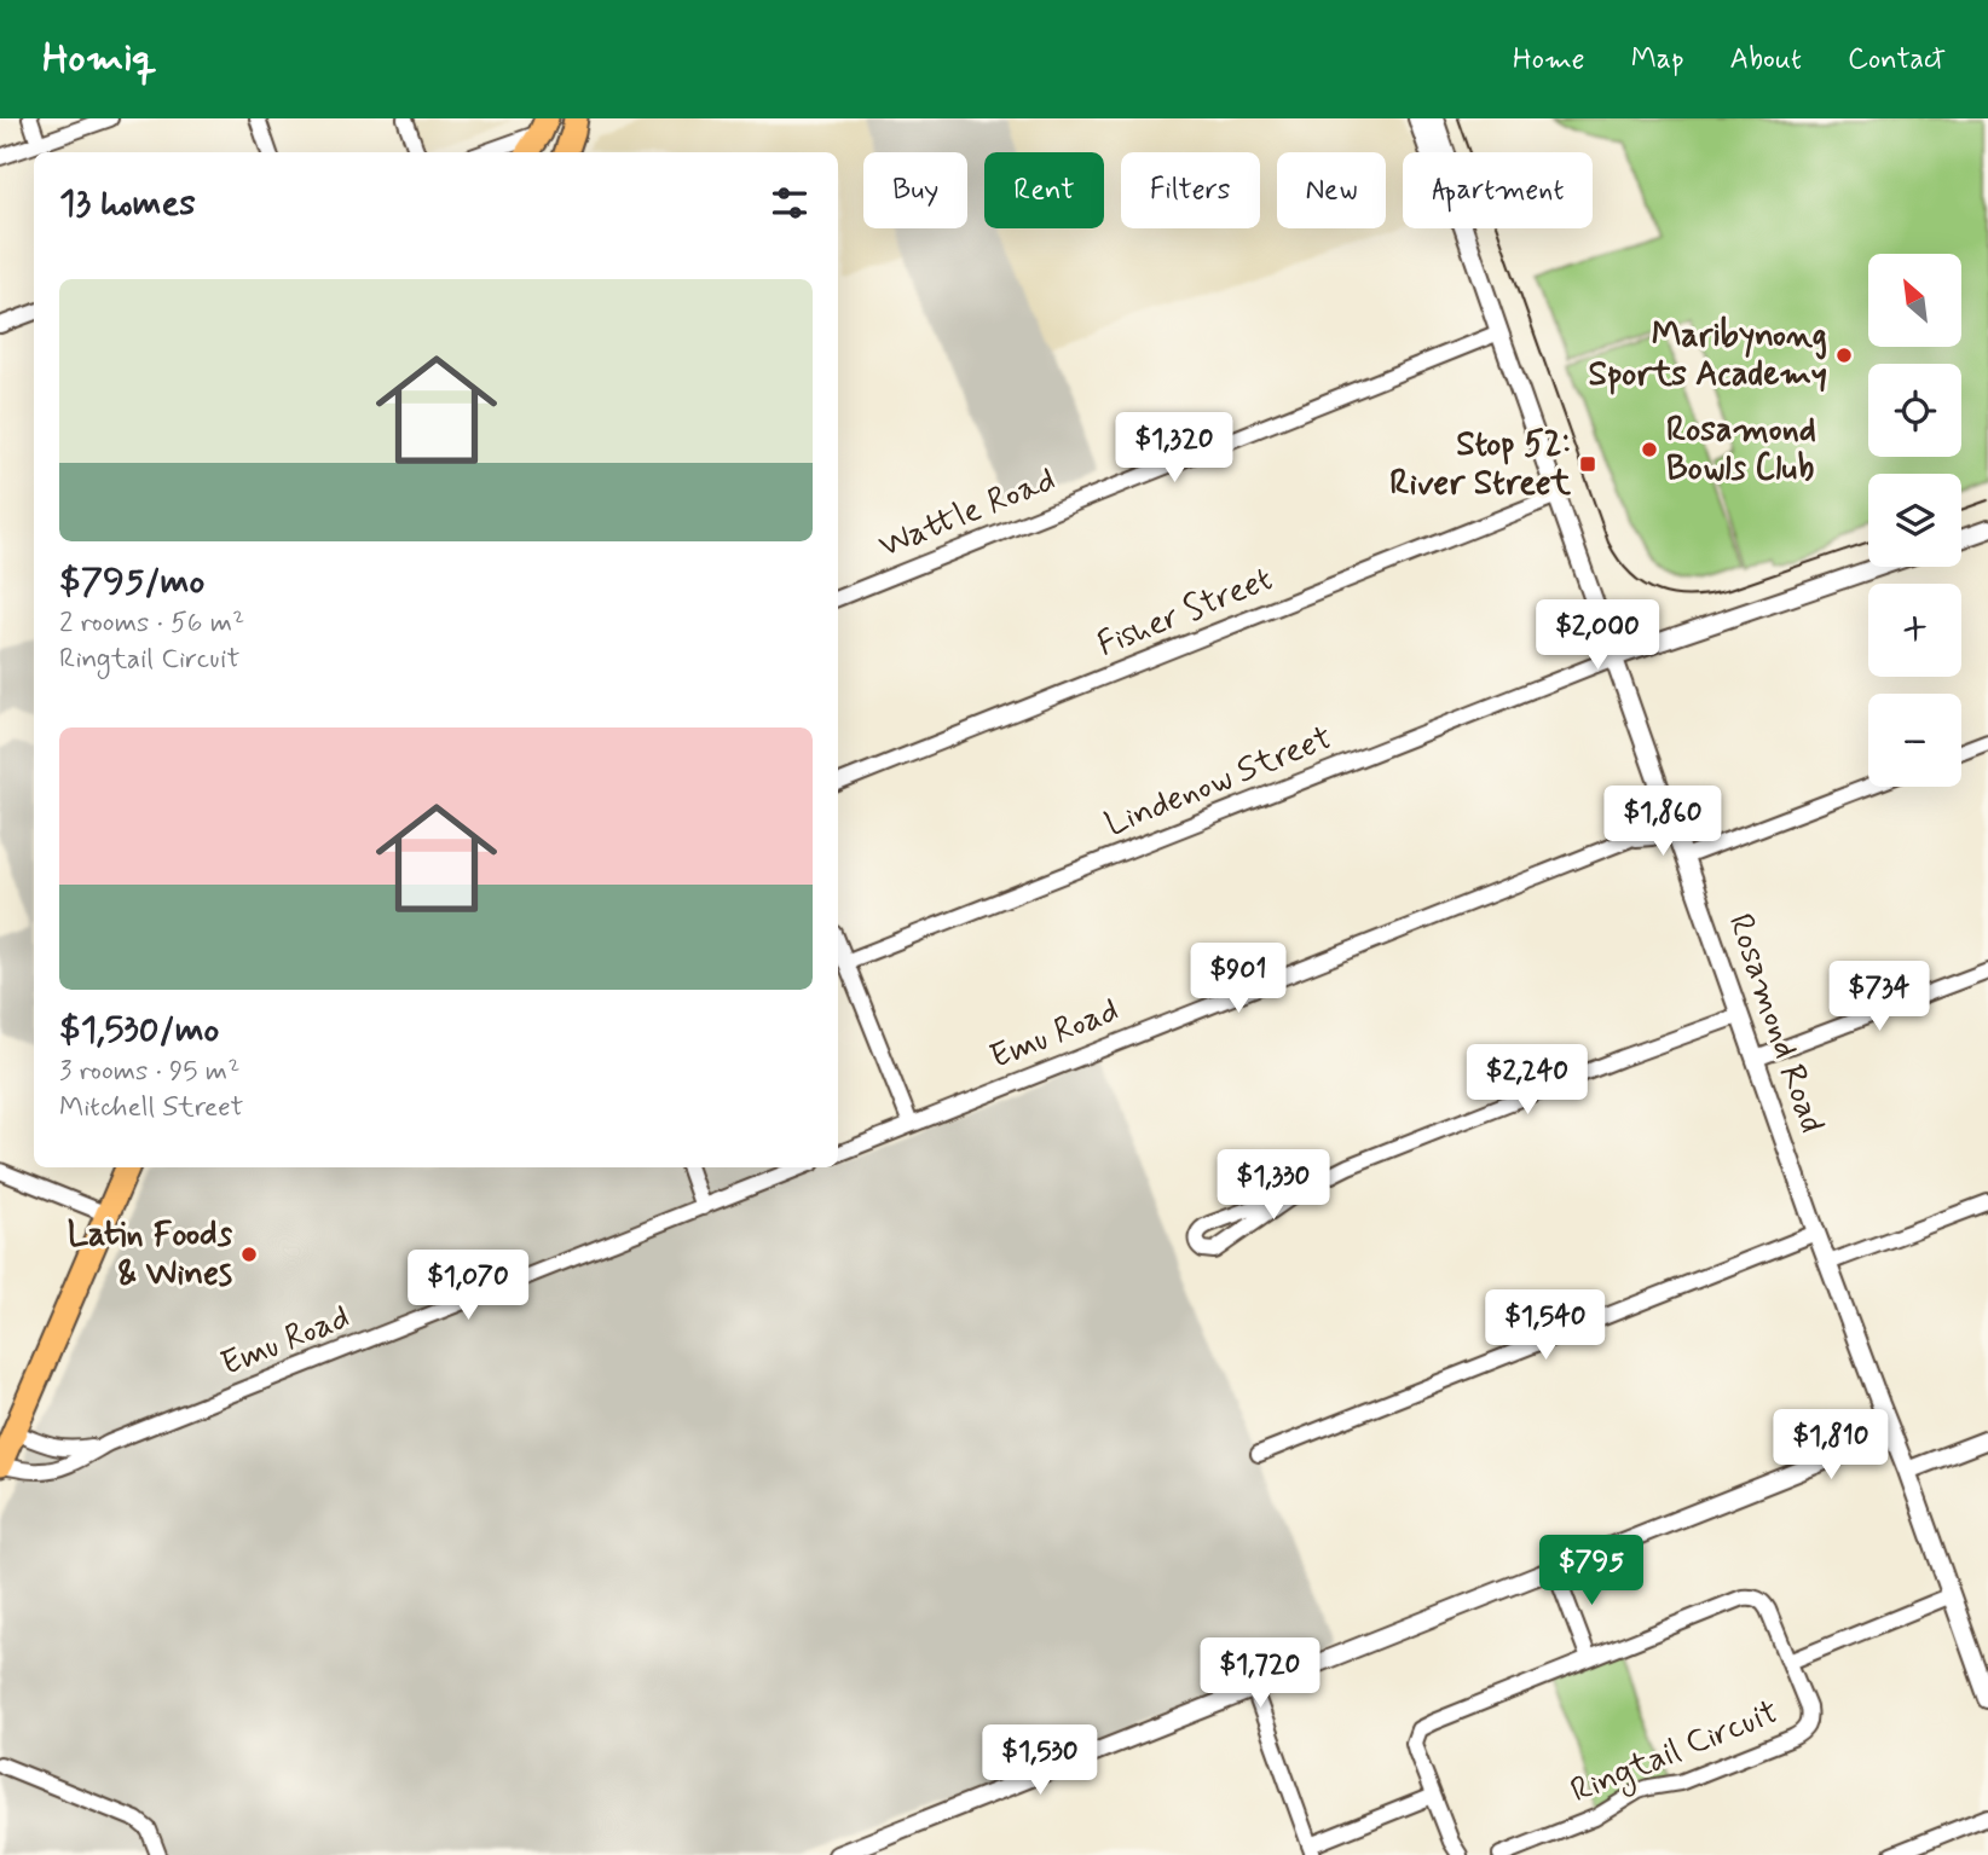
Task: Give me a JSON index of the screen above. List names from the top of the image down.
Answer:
{
  "streets": {
    "street": [
      "Wattle Road",
      "Fisher Street",
      "Lindenow Street",
      "Rosamond Road",
      "Emu Road",
      "Ringtail Circuit"
    ]
  },
  "crossings": [
    ["Wattle Road", "Rosamond Road"],
    ["Fisher Street", "Rosamond Road"],
    ["Lindenow Street", "Rosamond Road"],
    ["Rosamond Road", "Emu Road"]
  ],
  "places": {
    "other": ["Maribynong Sports Academy", "Rosamond Bowls Club", "Latin Foods & Wines"],
    "transit": ["Stop 52: River Street"]
  },
  "north": "top left",
  "page": {
    "header": "Homiq",
    "nav": [
      "Home",
      "Map",
      "About",
      "Contact"
    ],
    "chip": [
      "Buy",
      "Rent",
      "Filters",
      "New",
      "Apartment"
    ],
    "heading": "13 homes",
    "map_buttons": ["+", "−"],
    "list": [
      {
        "name": "$795/mo",
        "note": "2 rooms · 56 m² · Ringtail Circuit"
      },
      {
        "name": "$1,530/mo",
        "note": "3 rooms · 95 m² · Mitchell Street"
      }
    ],
    "price": [
      "$1,320",
      "$2,000",
      "$1,860",
      "$901",
      "$734",
      "$2,240",
      "$1,330",
      "$1,070",
      "$1,540",
      "$1,810",
      "$795",
      "$1,720",
      "$1,530"
    ]
  }
}
